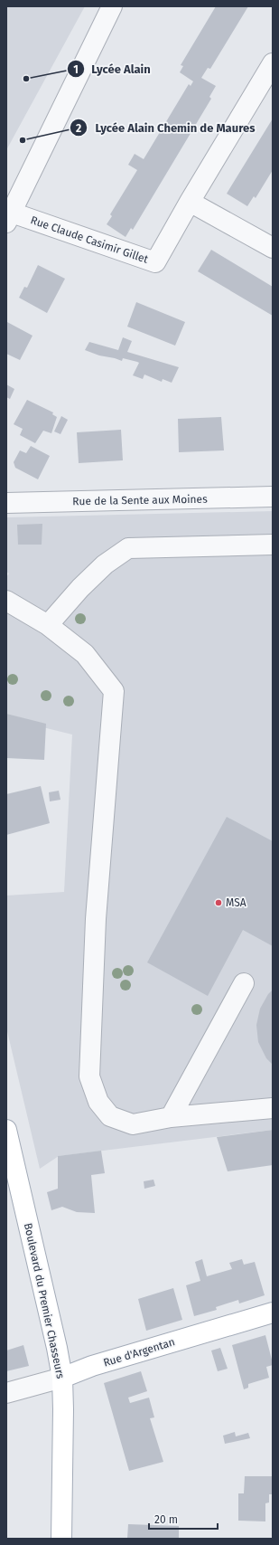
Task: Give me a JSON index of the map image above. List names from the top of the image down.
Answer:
{
  "streets": {
    "main road": ["Boulevard du Premier Chasseurs", "Rue d'Argentan"],
    "street": ["Rue Claude Casimir Gillet", "Rue de la Sente aux Moines"]
  },
  "crossings": [
    ["Boulevard du Premier Chasseurs", "Rue d'Argentan"]
  ],
  "places": ["Lycée Alain", "Lycée Alain Chemin de Maures", "MSA"],
  "scale_bar": "20 m"
}
